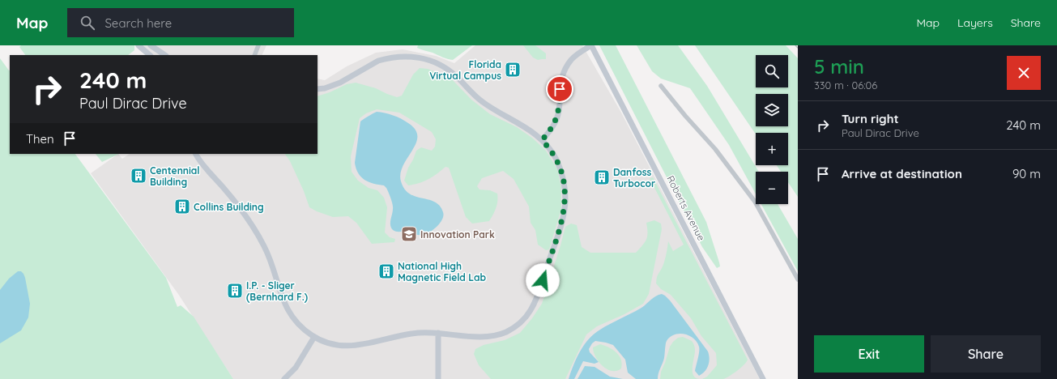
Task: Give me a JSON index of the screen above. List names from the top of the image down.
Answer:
{
  "streets": {
    "street": ["Roberts Avenue"]
  },
  "places": {
    "building": [
      "Florida Virtual Campus",
      "Centennial Building",
      "Danfoss Turbocor",
      "Collins Building",
      "National High Magnetic Field Lab",
      "I.P. - Sliger (Bernhard F.)"
    ],
    "school or university": ["Innovation Park"]
  },
  "page": {
    "header": "Map",
    "search": "Search here",
    "nav": ["Map", "Layers", "Share"],
    "heading": ["5 min", "330 m · 06:06"],
    "map_buttons": ["+", "−"],
    "turn": ["240 m", "Paul Dirac Drive"],
    "list": [
      {
        "name": "Turn right",
        "note": "Paul Dirac Drive",
        "value": "240 m"
      },
      {
        "name": "Arrive at destination",
        "value": "90 m"
      }
    ],
    "then": "Then",
    "buttons": ["Exit", "Share"]
  }
}
